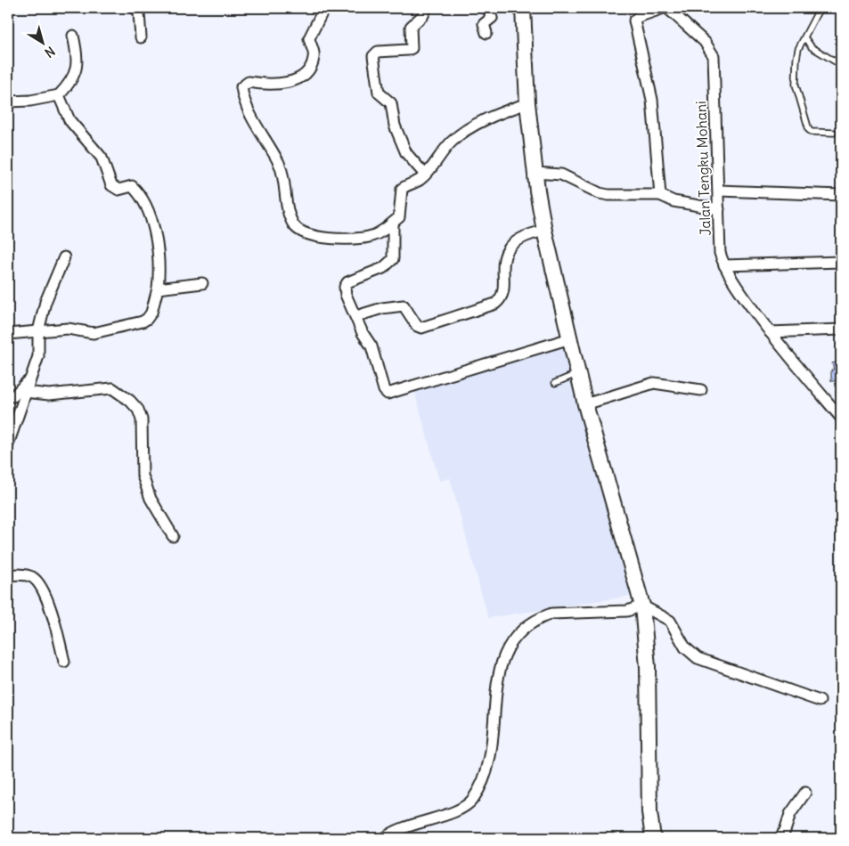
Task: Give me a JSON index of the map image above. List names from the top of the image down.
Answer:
{
  "streets": {
    "street": ["Jalan Tengku Mohani"]
  },
  "north": "bottom right"
}
